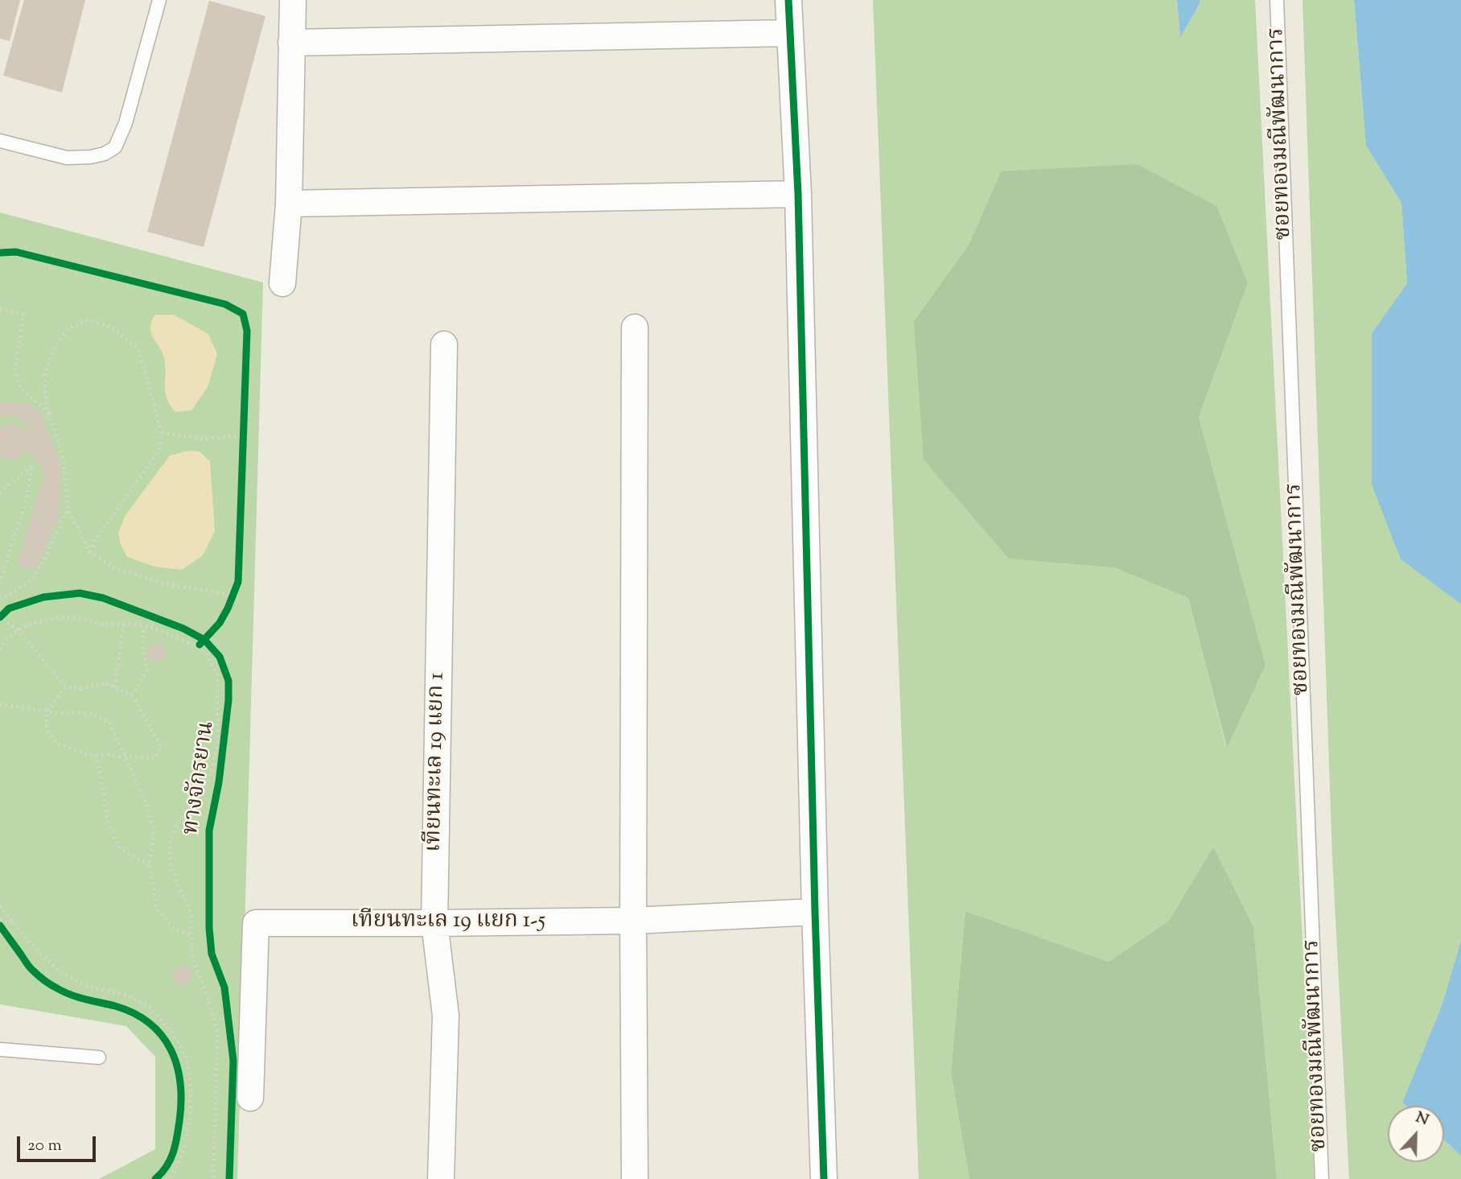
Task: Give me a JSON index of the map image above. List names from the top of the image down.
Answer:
{
  "streets": {
    "street": ["เทียนทะเล 19 แยก 1", "เทียนทะเล 19 แยก 1-5"],
    "lane": ["ซอยทองมณีพัฒนาการ"],
    "cycle path": ["ทางจักรยาน"]
  },
  "crossings": [
    ["เทียนทะเล 19 แยก 1", "เทียนทะเล 19 แยก 1-5"]
  ],
  "scale_bar": "20 m",
  "north": "top"
}
